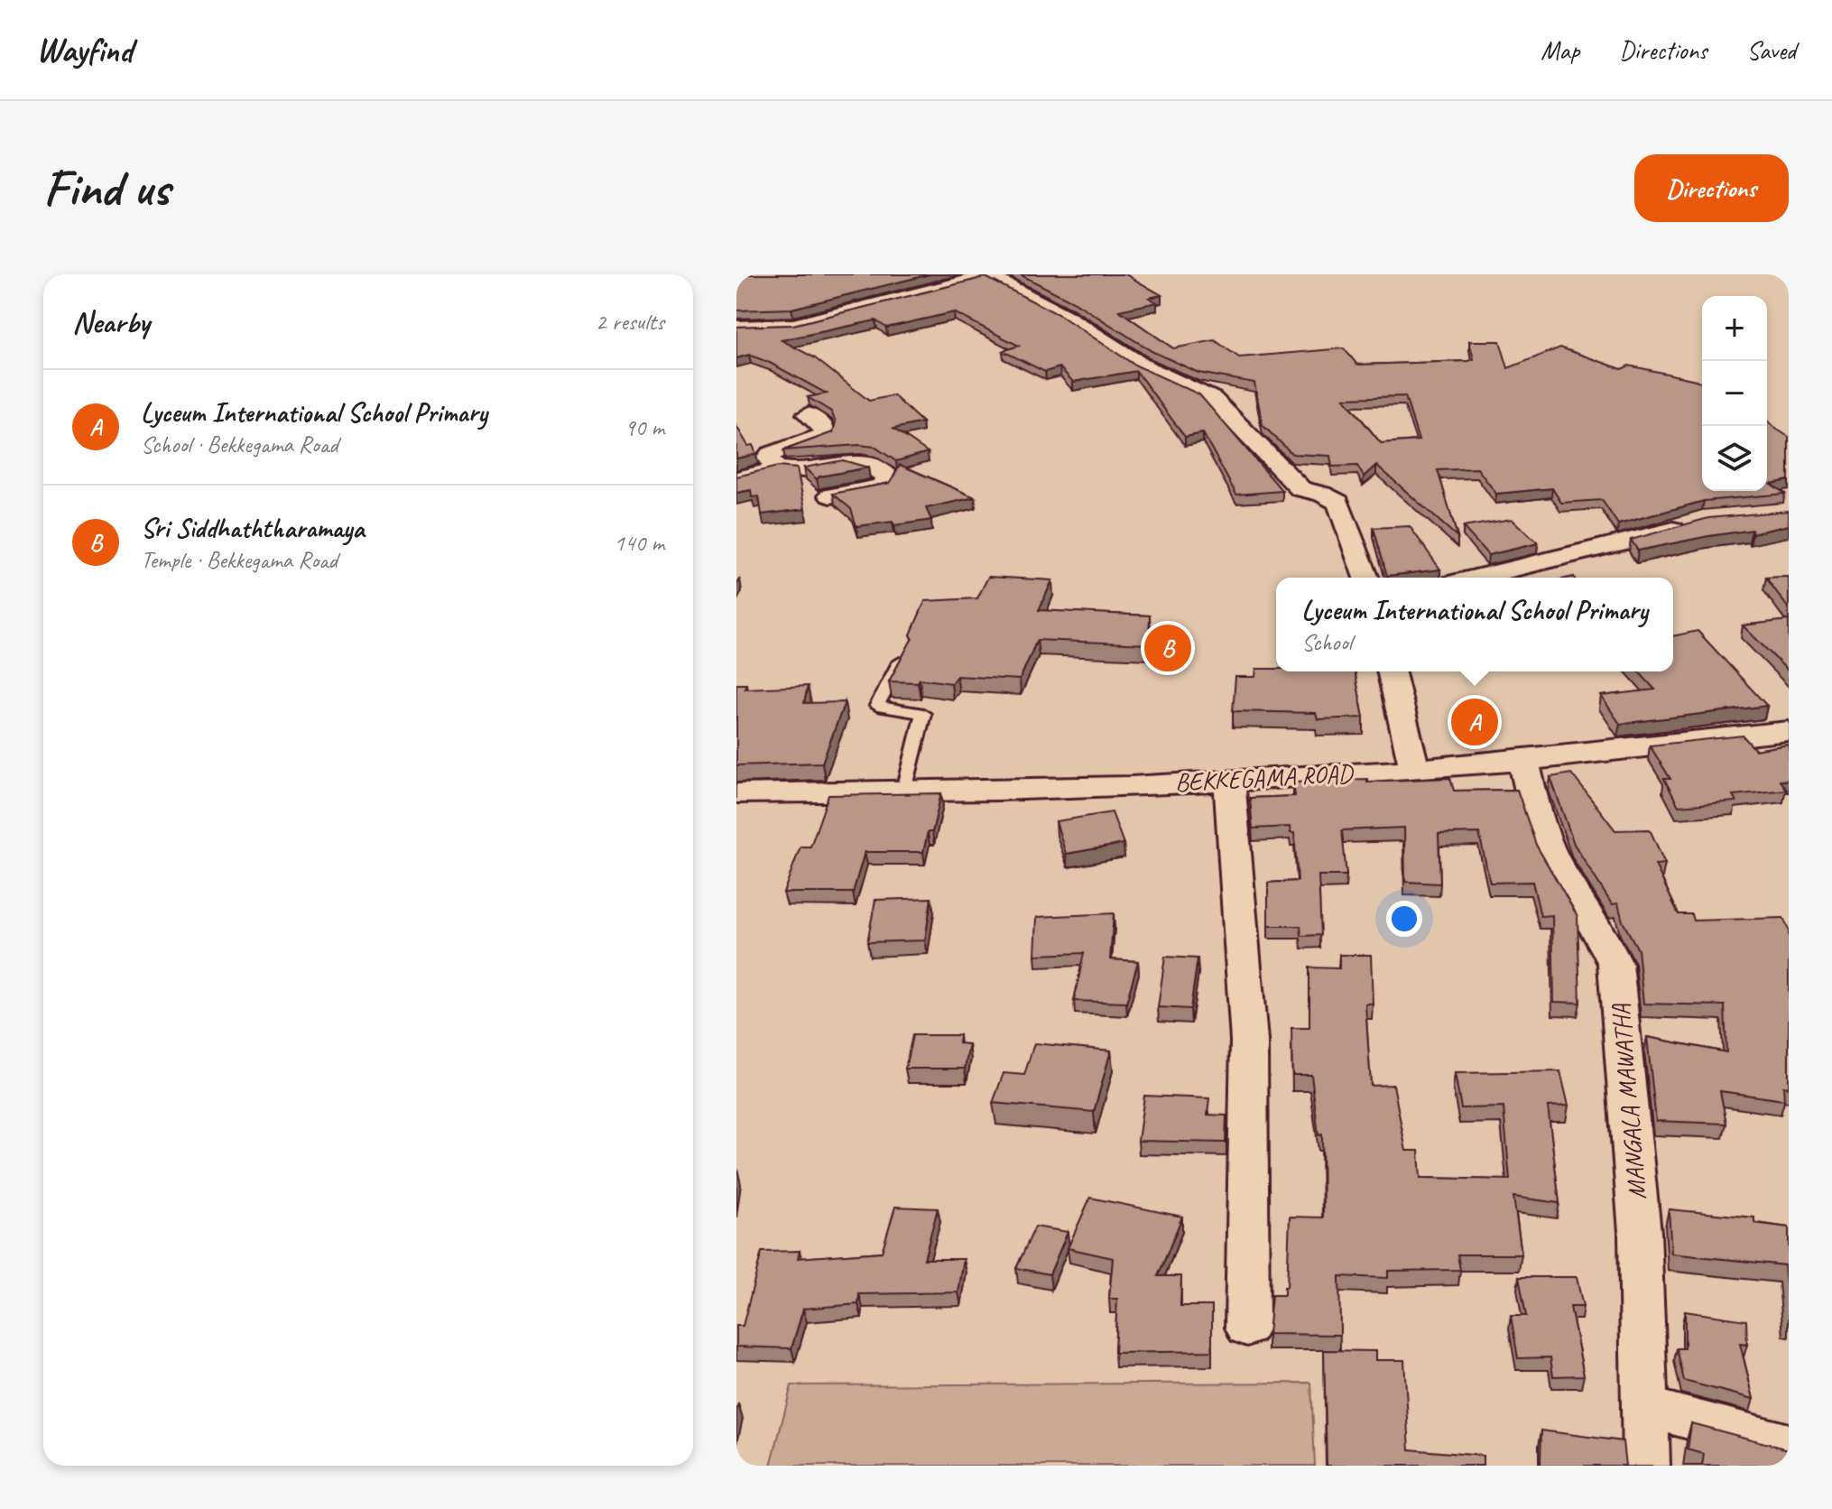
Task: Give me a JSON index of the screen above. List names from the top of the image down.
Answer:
{
  "streets": {
    "street": ["BEKKEGAMA ROAD", "MANGALA MAWATHA"]
  },
  "crossings": [
    ["BEKKEGAMA ROAD", "MANGALA MAWATHA"]
  ],
  "page": {
    "header": "Wayfind",
    "nav": ["Map", "Directions", "Saved"],
    "buttons": "Directions",
    "title": "Find us",
    "heading": ["Nearby", "2 results"],
    "map_buttons": ["+", "−"],
    "list": [
      {
        "mark": "A",
        "name": "Lyceum International School Primary",
        "note": "School · Bekkegama Road",
        "value": "90 m"
      },
      {
        "mark": "B",
        "name": "Sri Siddhaththaramaya",
        "note": "Temple · Bekkegama Road",
        "value": "140 m"
      }
    ],
    "popup": ["Lyceum International School Primary", "School"],
    "pins": ["B", "A"]
  }
}
